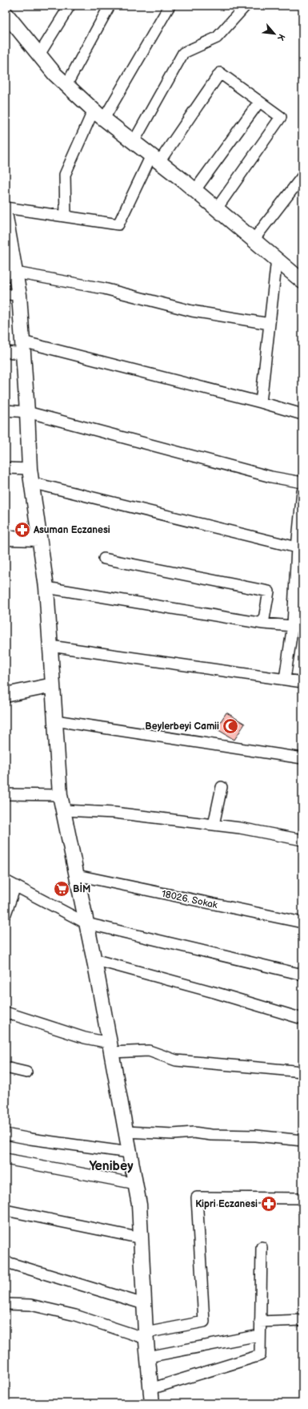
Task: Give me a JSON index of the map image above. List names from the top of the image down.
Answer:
{
  "streets": {
    "street": ["18026. Sokak"]
  },
  "districts": ["Yenibey"],
  "places": {
    "pharmacy": ["Asuman Eczanesi", "Kipri Eczanesi"],
    "mosque": ["Beylerbeyi Camii"],
    "supermarket": ["BİM"]
  },
  "north": "bottom right"
}
